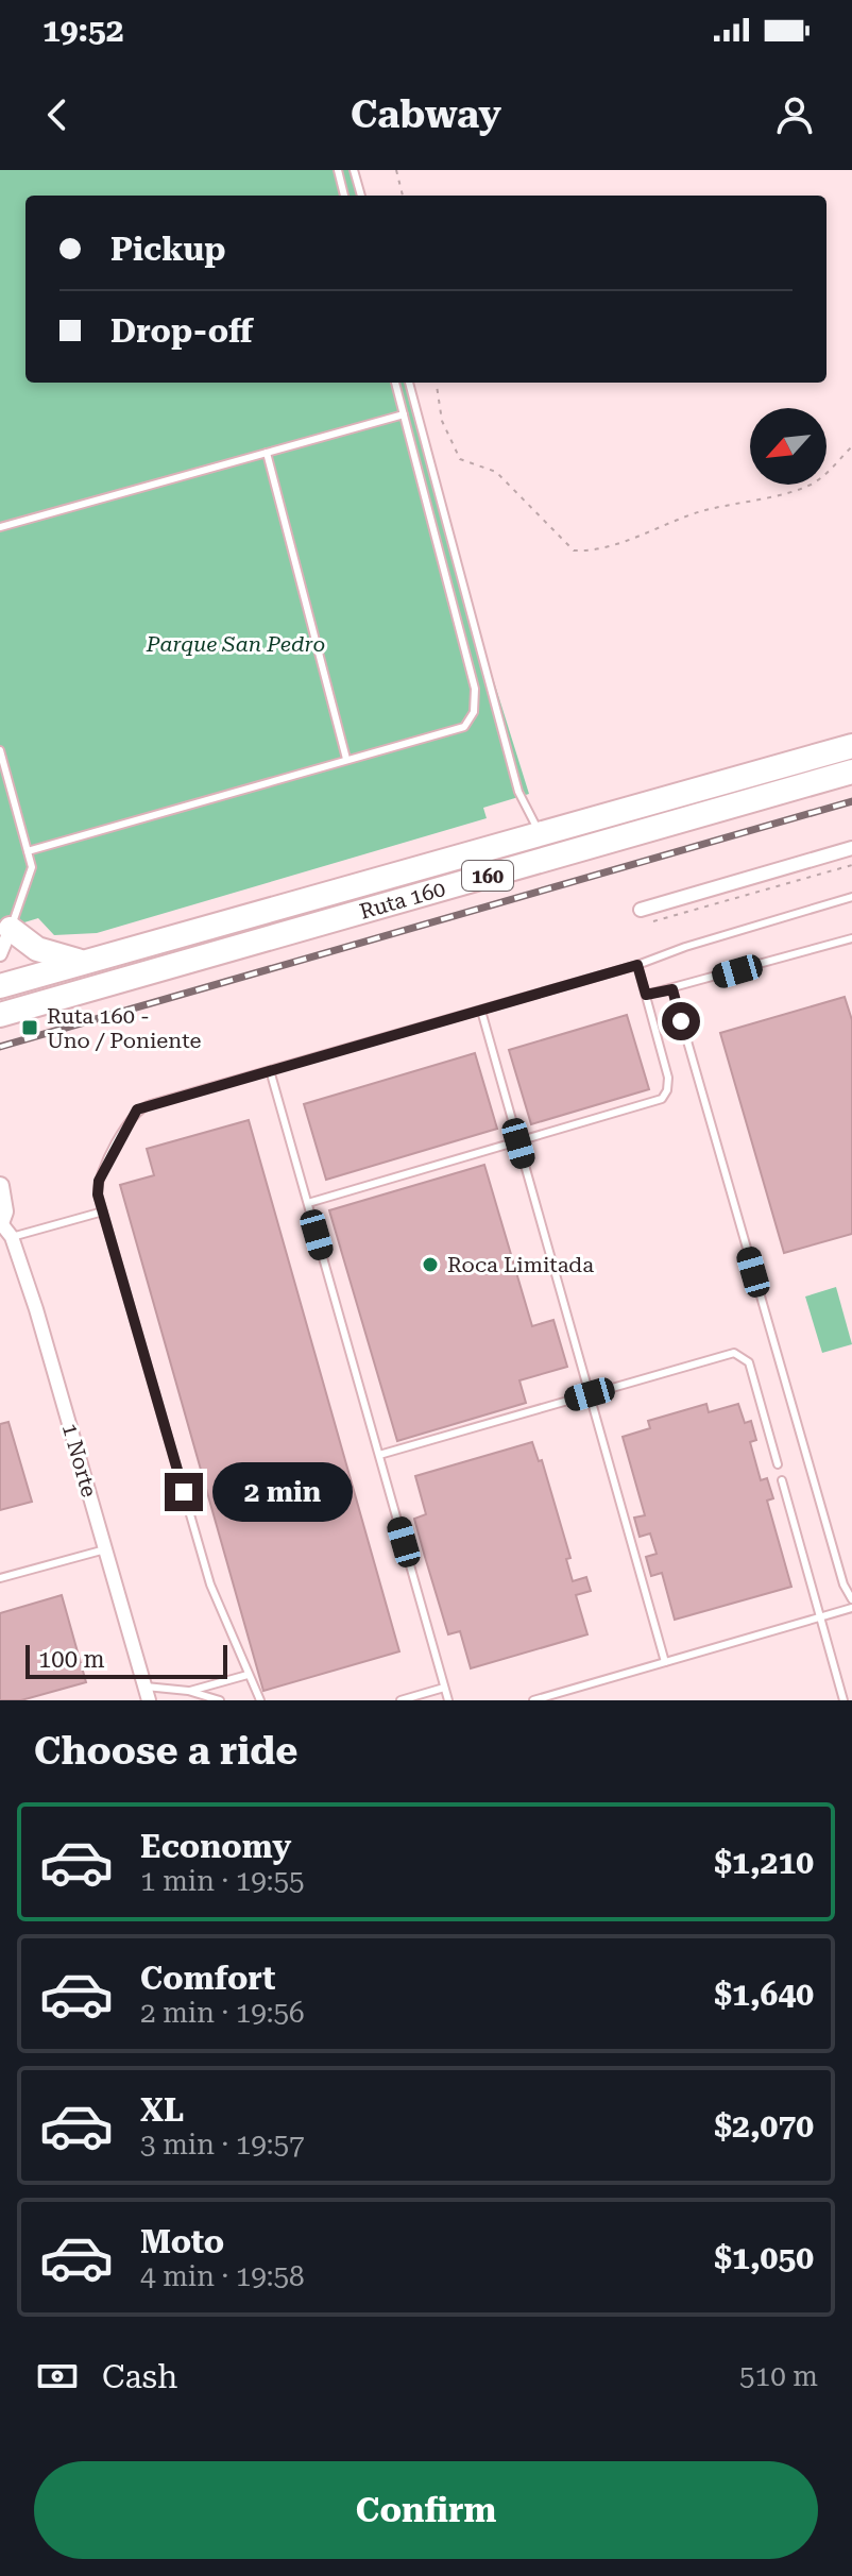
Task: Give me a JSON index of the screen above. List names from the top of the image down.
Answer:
{
  "streets": {
    "highway": ["160", "Ruta 160"],
    "street": ["1 Norte"]
  },
  "parks": ["Parque San Pedro"],
  "places": {
    "transit": ["Ruta 160 - Uno / Poniente"],
    "other": ["Roca Limitada"]
  },
  "scale_bar": "100 m",
  "north": "bottom left",
  "page": {
    "status": "19:52",
    "header": "Cabway",
    "banner": ["Pickup", "Drop-off"],
    "bubble": "2 min",
    "scale": "100 m",
    "heading": "Choose a ride",
    "list": [
      {
        "name": "Economy",
        "note": "1 min · 19:55",
        "value": "$1,210"
      },
      {
        "name": "Comfort",
        "note": "2 min · 19:56",
        "value": "$1,640"
      },
      {
        "name": "XL",
        "note": "3 min · 19:57",
        "value": "$2,070"
      },
      {
        "name": "Moto",
        "note": "4 min · 19:58",
        "value": "$1,050"
      }
    ],
    "pay": ["Cash", "510 m"],
    "buttons": "Confirm"
  }
}
